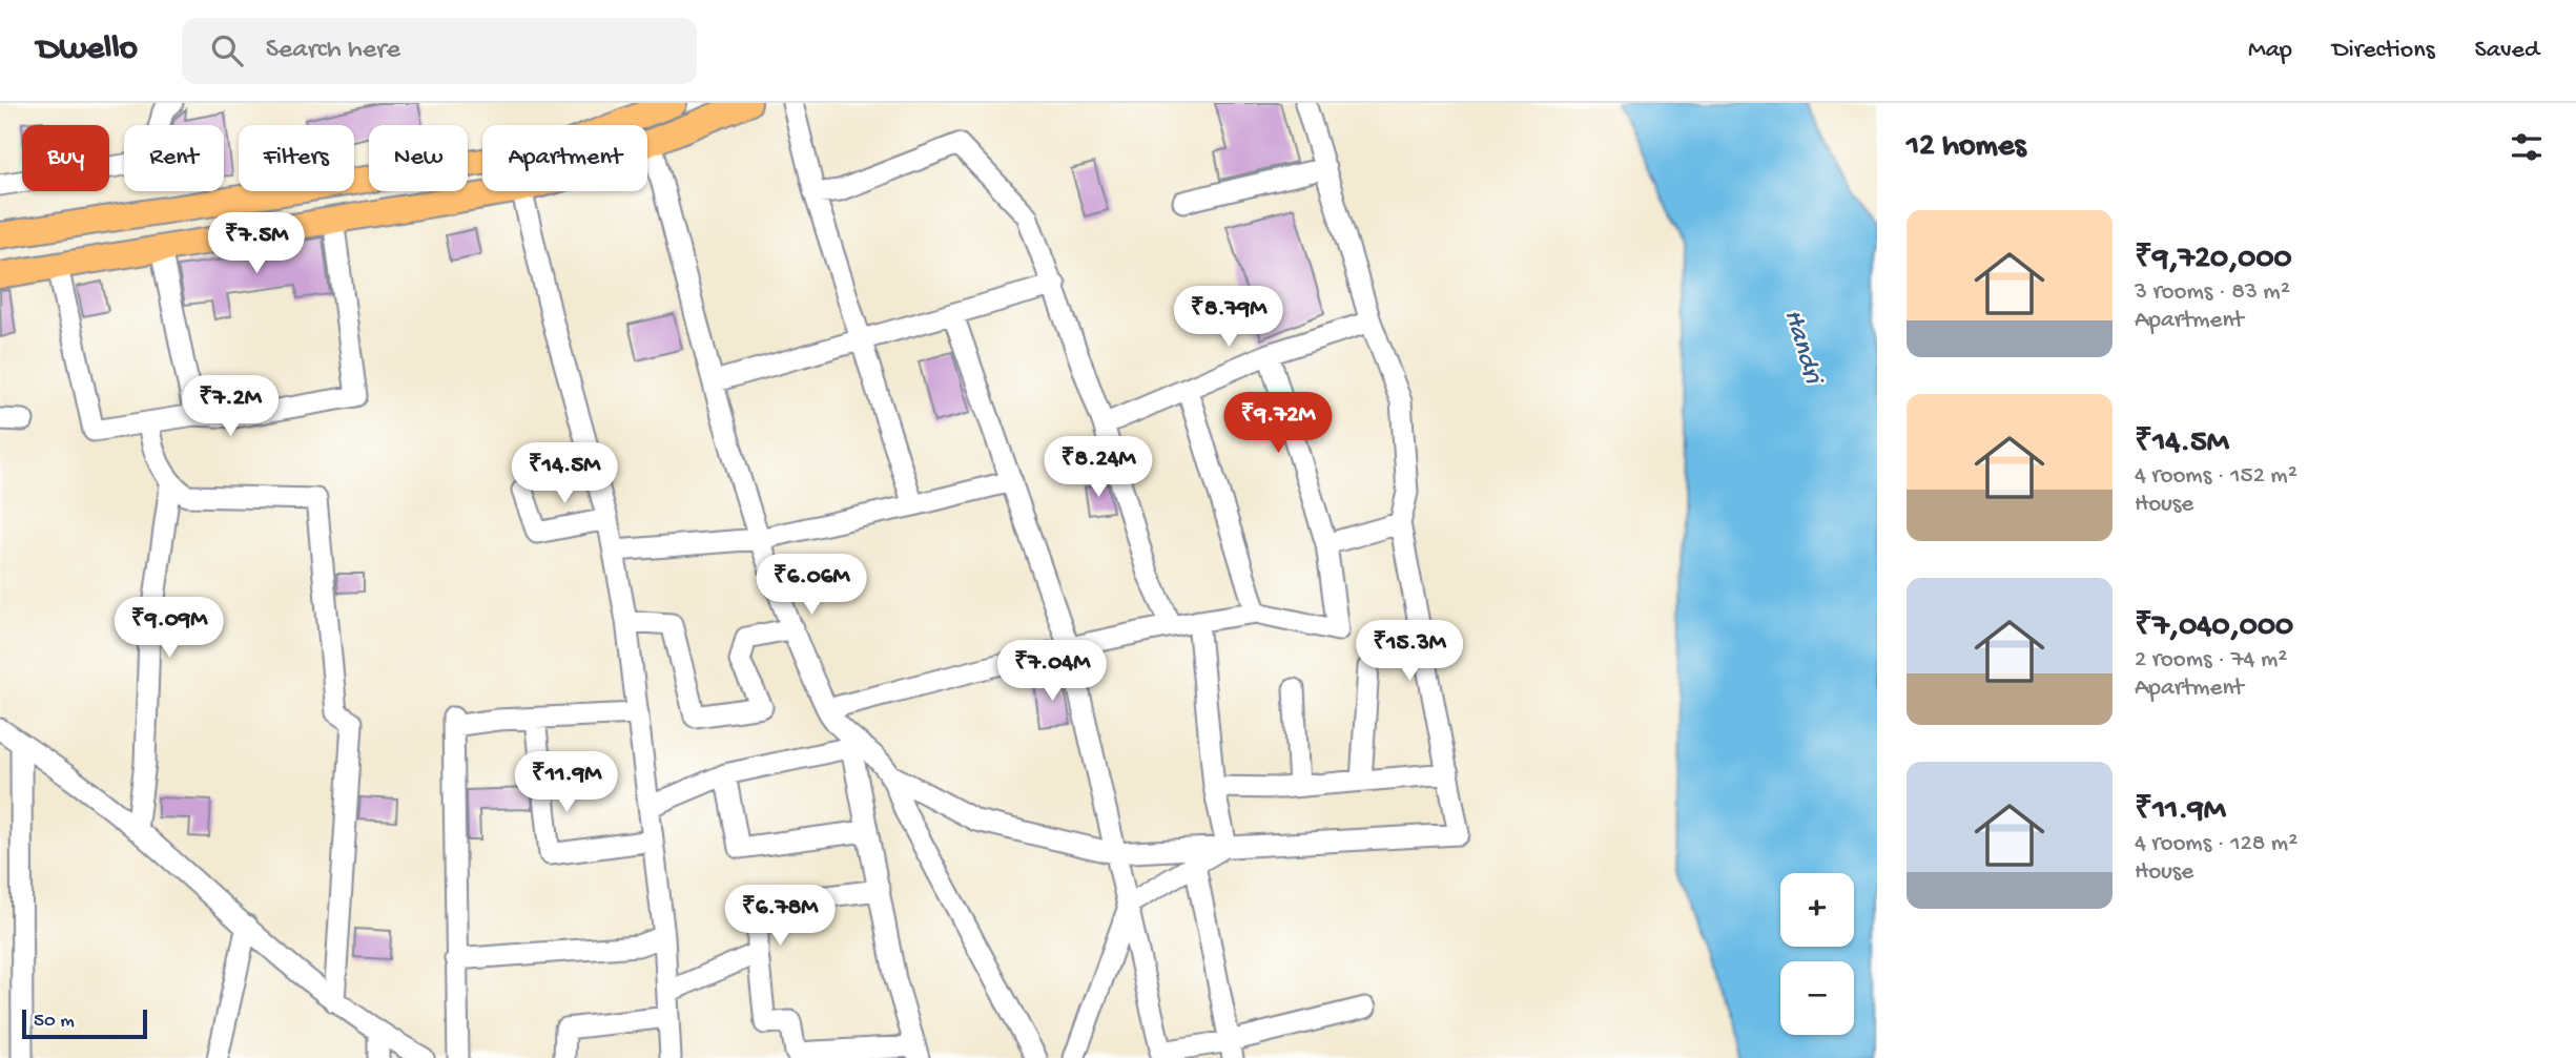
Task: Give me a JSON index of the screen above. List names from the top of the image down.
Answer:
{
  "water": ["Handri"],
  "scale_bar": "50 m",
  "page": {
    "header": "Dwello",
    "search": "Search here",
    "nav": ["Map", "Directions", "Saved"],
    "heading": "12 homes",
    "chip": [
      "Buy",
      "Rent",
      "Filters",
      "New",
      "Apartment"
    ],
    "list": [
      {
        "name": "₹9,720,000",
        "note": "3 rooms · 83 m² · Apartment"
      },
      {
        "name": "₹14.5M",
        "note": "4 rooms · 152 m² · House"
      },
      {
        "name": "₹7,040,000",
        "note": "2 rooms · 74 m² · Apartment"
      },
      {
        "name": "₹11.9M",
        "note": "4 rooms · 128 m² · House"
      }
    ],
    "price": [
      "₹7.5M",
      "₹8.79M",
      "₹7.2M",
      "₹9.72M",
      "₹8.24M",
      "₹14.5M",
      "₹6.06M",
      "₹9.09M",
      "₹15.3M",
      "₹7.04M",
      "₹11.9M",
      "₹6.78M"
    ],
    "map_buttons": ["+", "−"],
    "scale": "50 m"
  }
}
